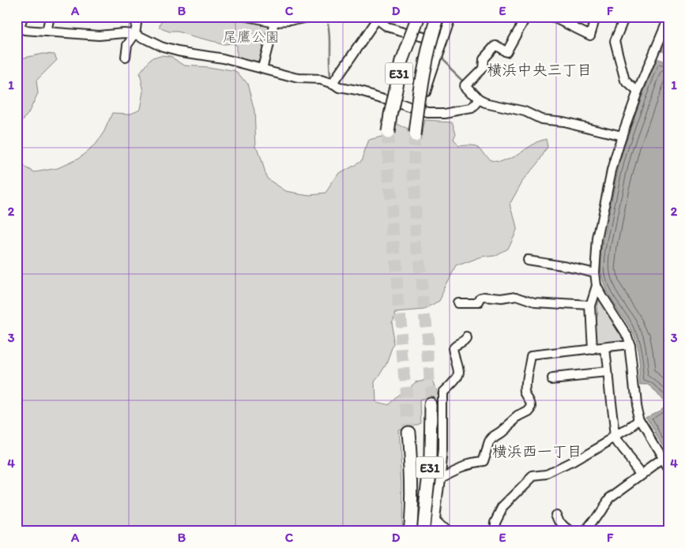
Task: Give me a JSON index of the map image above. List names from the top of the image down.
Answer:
{
  "streets": {
    "highway": ["E31"]
  },
  "districts": ["横浜中央三丁目", "横浜西一丁目"],
  "parks": ["尾鷹公園"],
  "grid": {
    "columns": [
      "A",
      "B",
      "C",
      "D",
      "E",
      "F"
    ],
    "rows": [
      "1",
      "2",
      "3",
      "4"
    ]
  }
}
